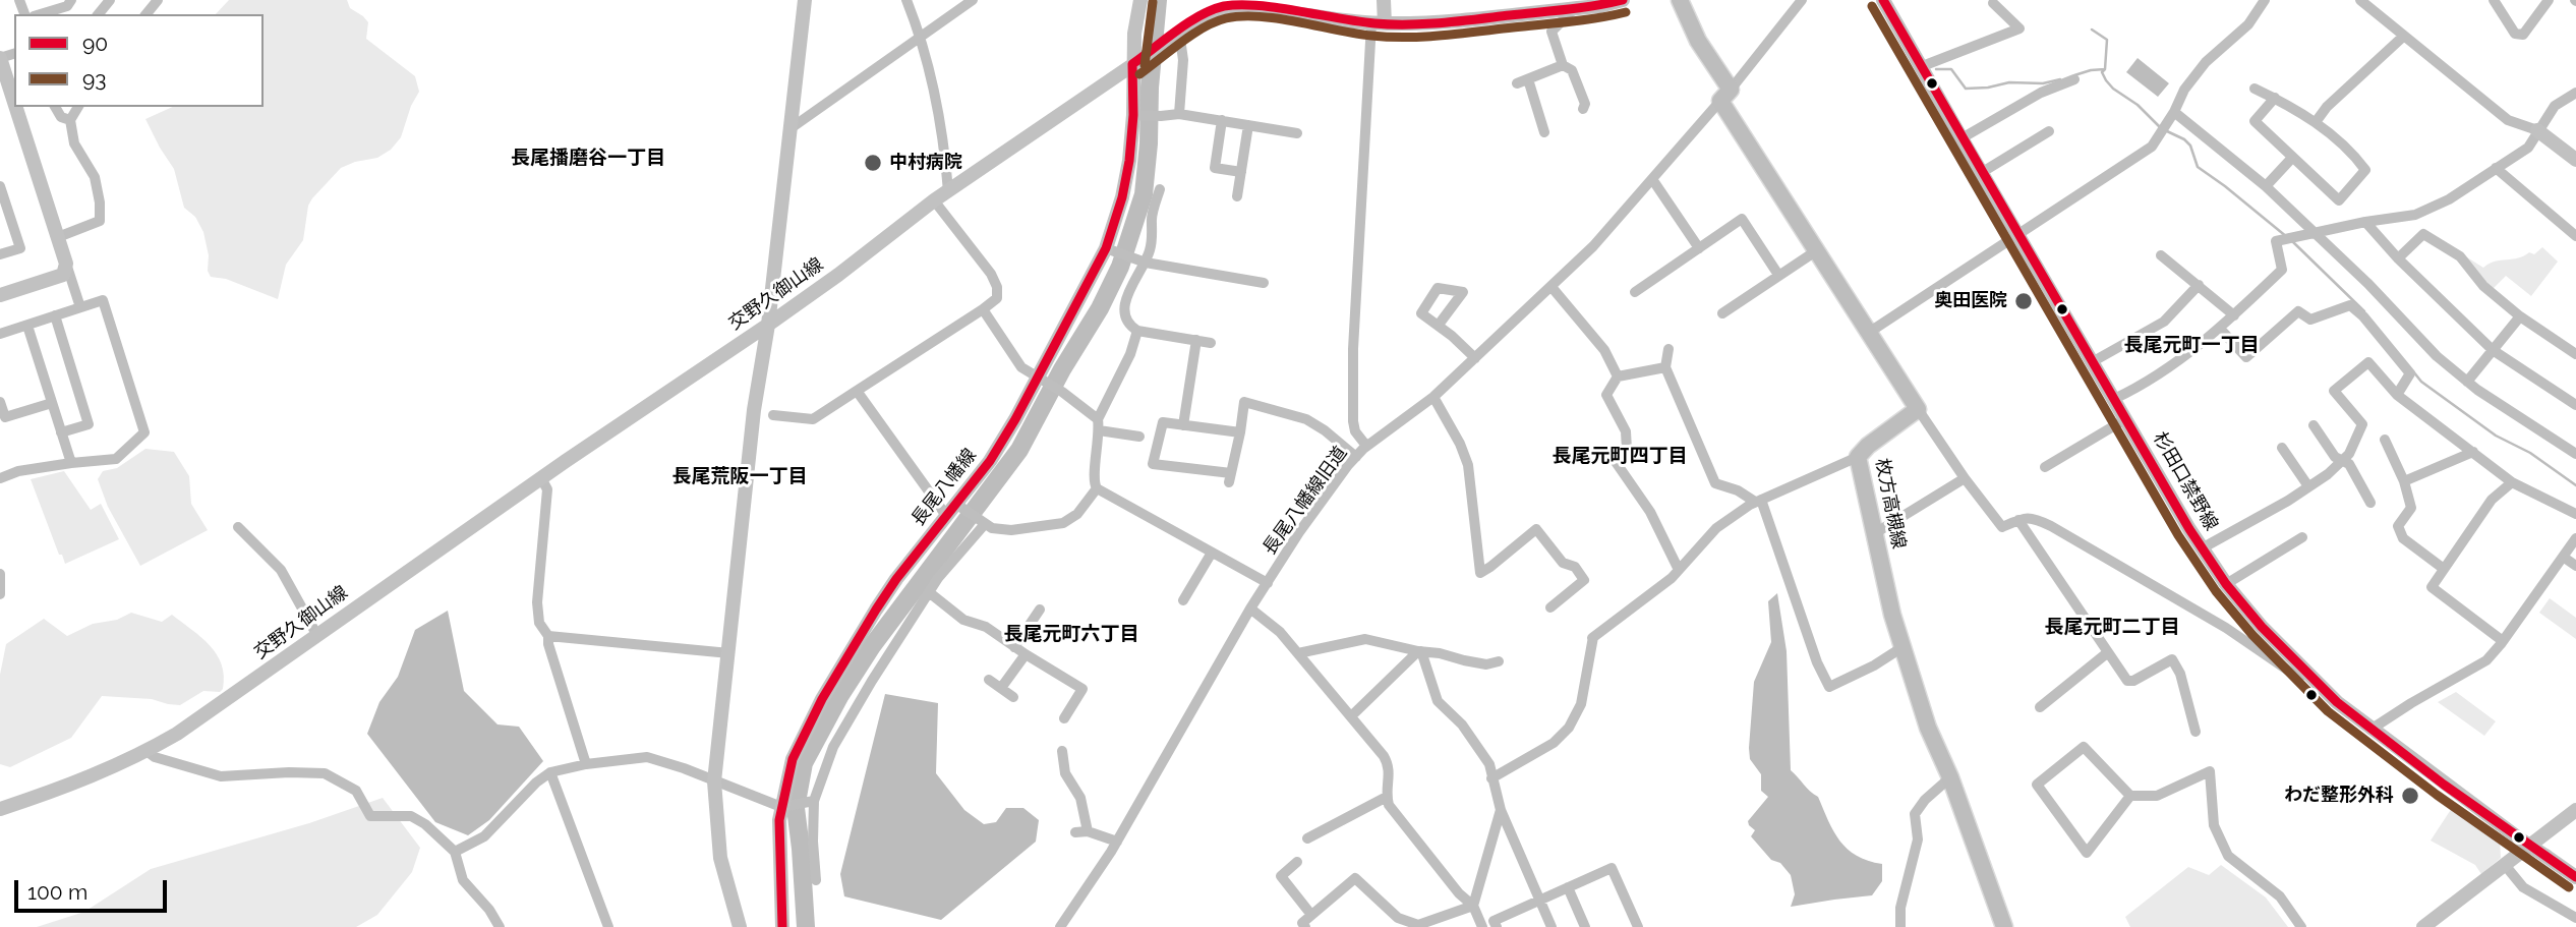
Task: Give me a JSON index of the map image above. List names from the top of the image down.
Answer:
{
  "streets": {
    "main road": [
      "交野久御山線",
      "杉田口禁野線",
      "長尾八幡線",
      "枚方高槻線"
    ],
    "street": ["長尾八幡線旧道"]
  },
  "crossings": [
    ["交野久御山線", "長尾八幡線"]
  ],
  "districts": [
    "長尾播磨谷一丁目",
    "長尾元町一丁目",
    "長尾元町四丁目",
    "長尾荒阪一丁目",
    "長尾元町二丁目",
    "長尾元町六丁目"
  ],
  "places": ["中村病院", "奥田医院", "わだ整形外科"],
  "lines": ["transit line 90", "transit line 93"],
  "legend": ["90", "93"],
  "scale_bar": "100 m"
}
